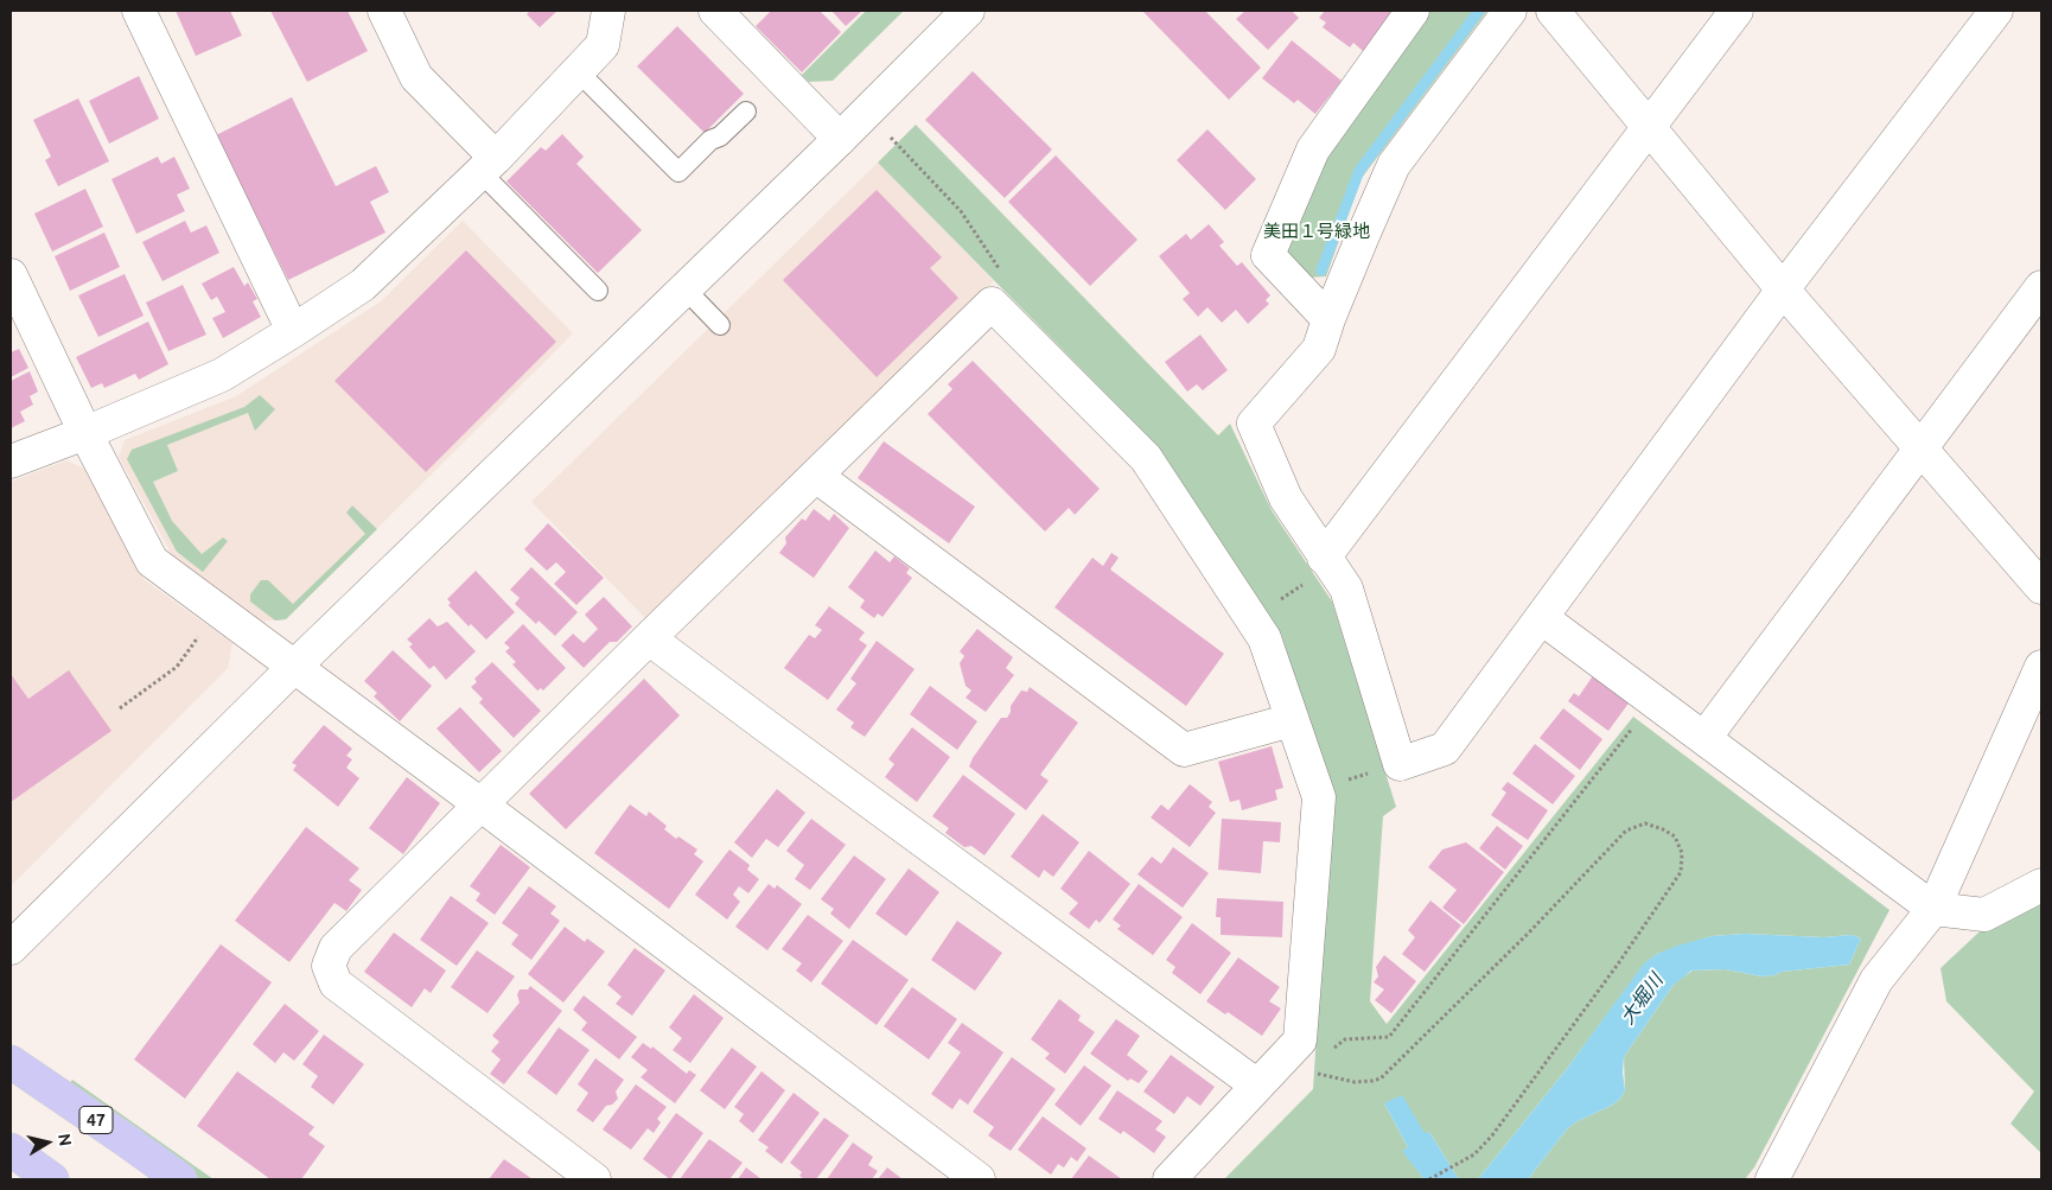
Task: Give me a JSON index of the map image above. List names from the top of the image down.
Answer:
{
  "streets": {
    "main road": ["47"]
  },
  "water": ["大堀川"],
  "parks": ["美田１号緑地"],
  "north": "right"
}
